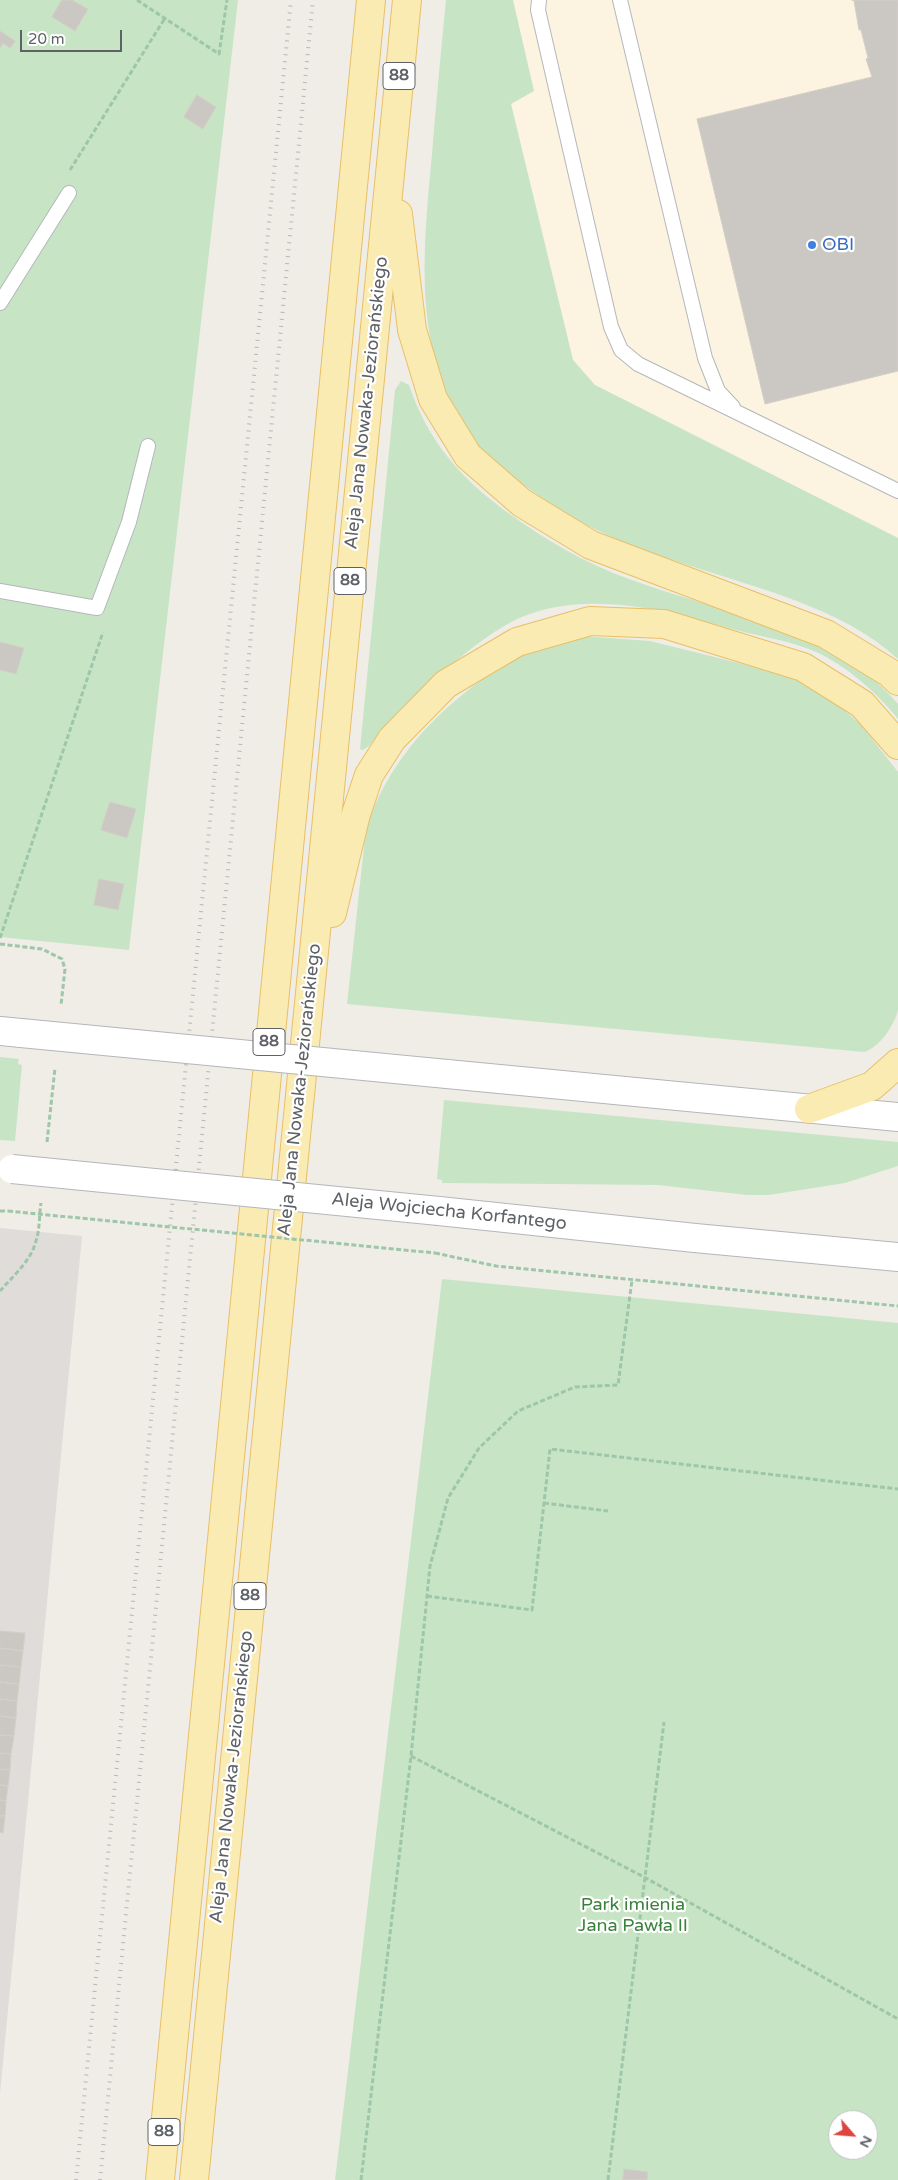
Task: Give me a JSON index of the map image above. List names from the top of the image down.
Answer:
{
  "streets": {
    "main road": ["88", "Aleja Jana Nowaka-Jeziorańskiego", "Aleja Wojciecha Korfantego"]
  },
  "parks": ["Park imienia Jana Pawła II"],
  "places": ["OBI"],
  "scale_bar": "20 m",
  "north": "bottom right"
}
